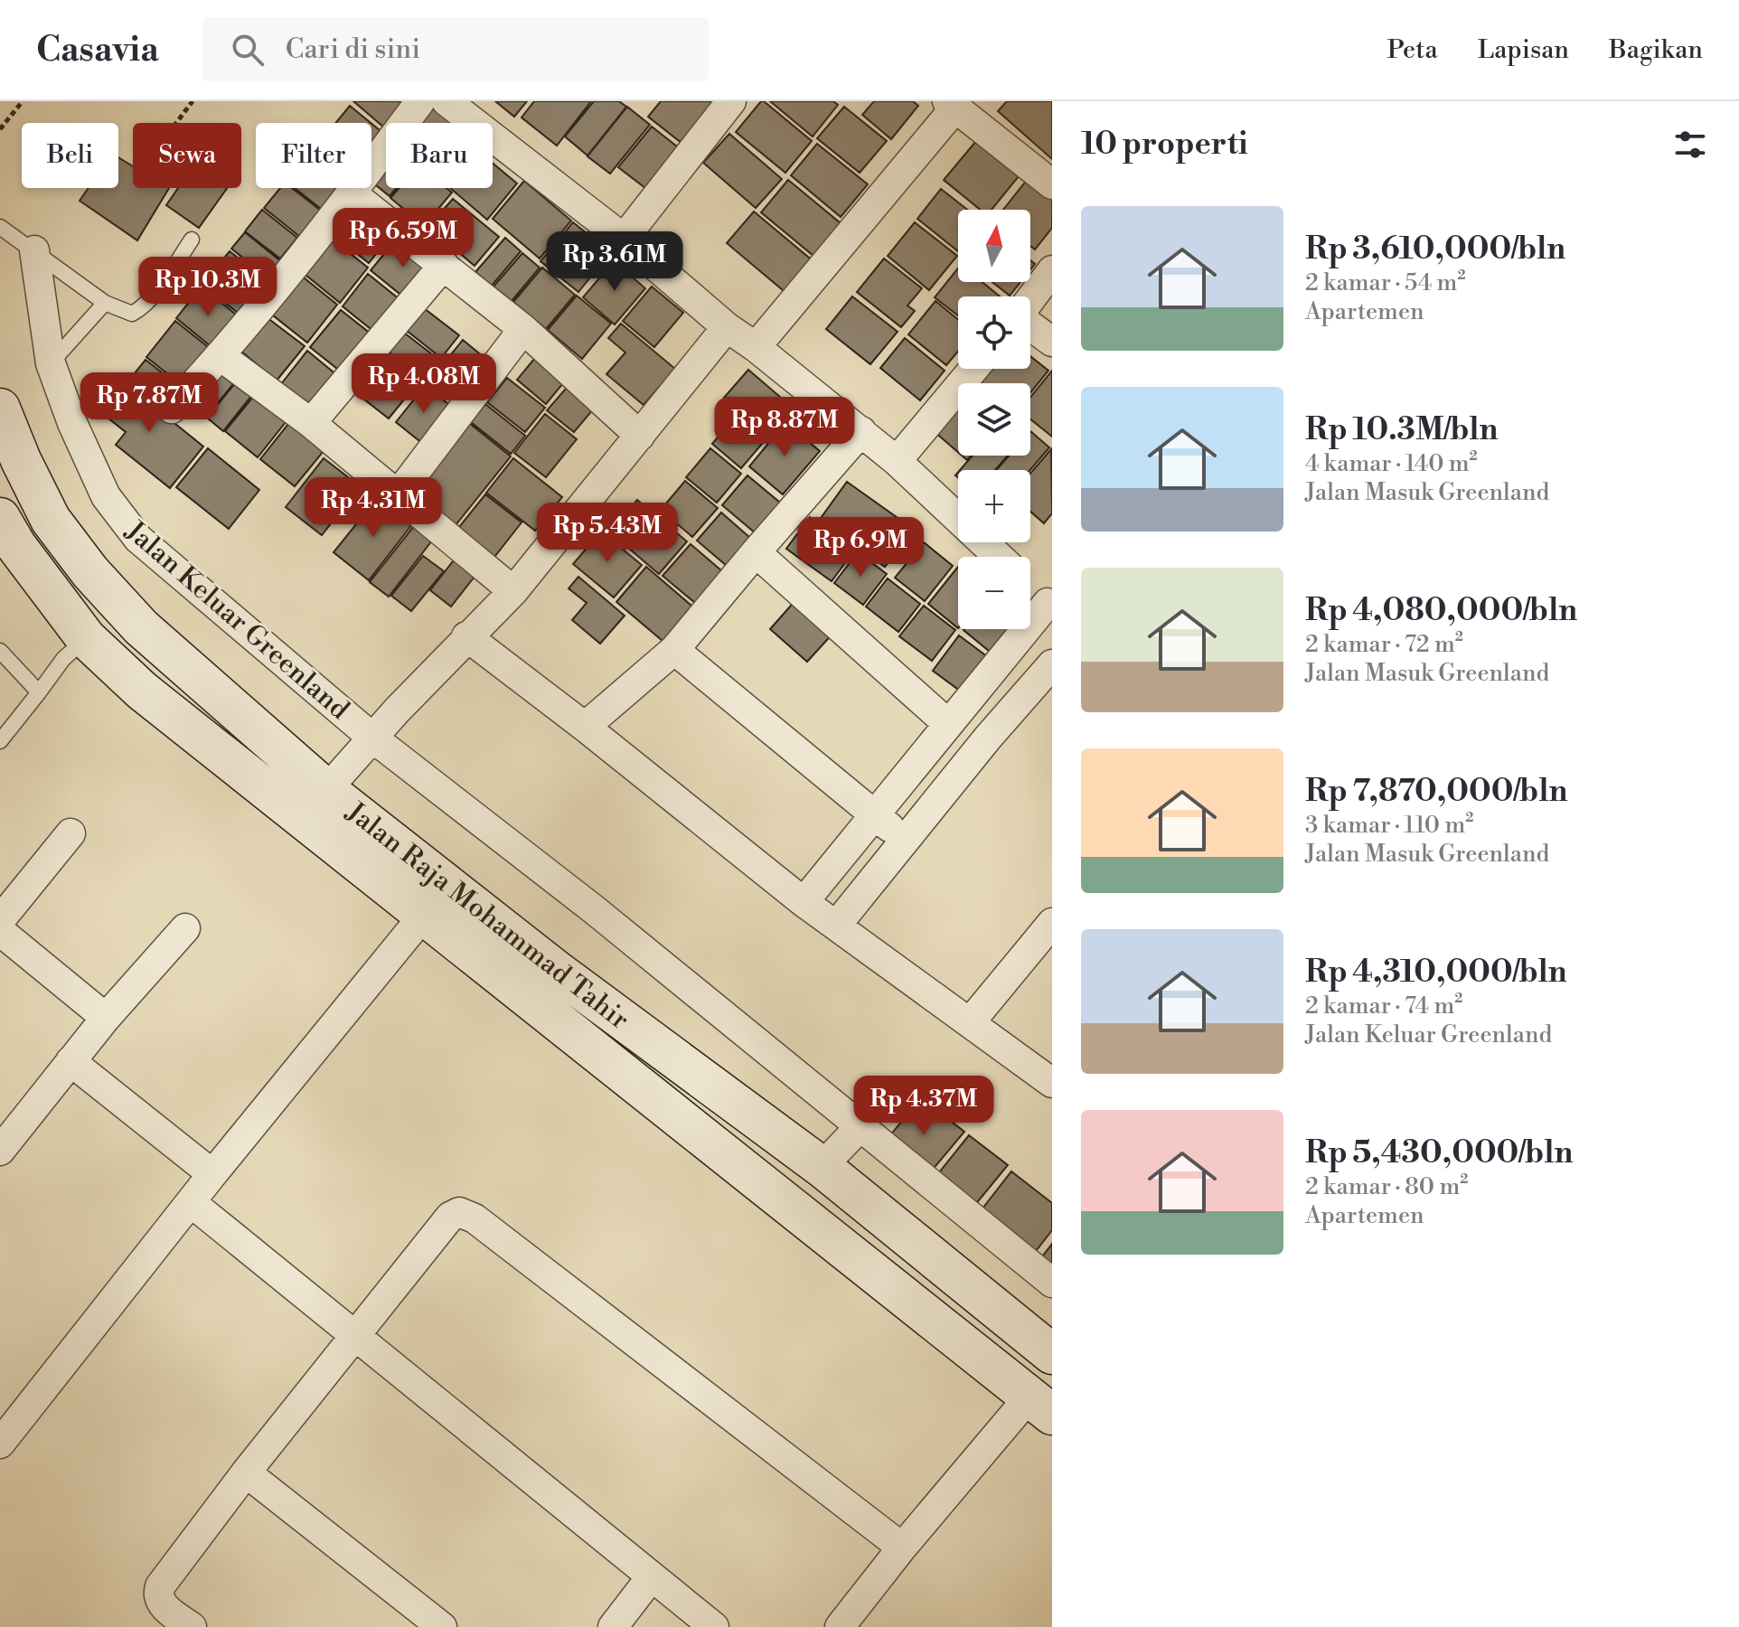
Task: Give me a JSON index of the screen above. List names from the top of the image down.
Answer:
{
  "streets": {
    "main road": ["Jalan Raja Mohammad Tahir"],
    "street": ["Jalan Keluar Greenland"]
  },
  "north": "top",
  "page": {
    "header": "Casavia",
    "search": "Cari di sini",
    "nav": ["Peta", "Lapisan", "Bagikan"],
    "heading": "10 properti",
    "chip": [
      "Beli",
      "Sewa",
      "Filter",
      "Baru"
    ],
    "list": [
      {
        "name": "Rp 3,610,000/bln",
        "note": "2 kamar · 54 m² · Apartemen"
      },
      {
        "name": "Rp 10.3M/bln",
        "note": "4 kamar · 140 m² · Jalan Masuk Greenland"
      },
      {
        "name": "Rp 4,080,000/bln",
        "note": "2 kamar · 72 m² · Jalan Masuk Greenland"
      },
      {
        "name": "Rp 7,870,000/bln",
        "note": "3 kamar · 110 m² · Jalan Masuk Greenland"
      },
      {
        "name": "Rp 4,310,000/bln",
        "note": "2 kamar · 74 m² · Jalan Keluar Greenland"
      },
      {
        "name": "Rp 5,430,000/bln",
        "note": "2 kamar · 80 m² · Apartemen"
      }
    ],
    "price": [
      "Rp 6.59M",
      "Rp 3.61M",
      "Rp 10.3M",
      "Rp 4.08M",
      "Rp 7.87M",
      "Rp 8.87M",
      "Rp 4.31M",
      "Rp 5.43M",
      "Rp 6.9M",
      "Rp 4.37M"
    ],
    "map_buttons": ["+", "−"]
  }
}
